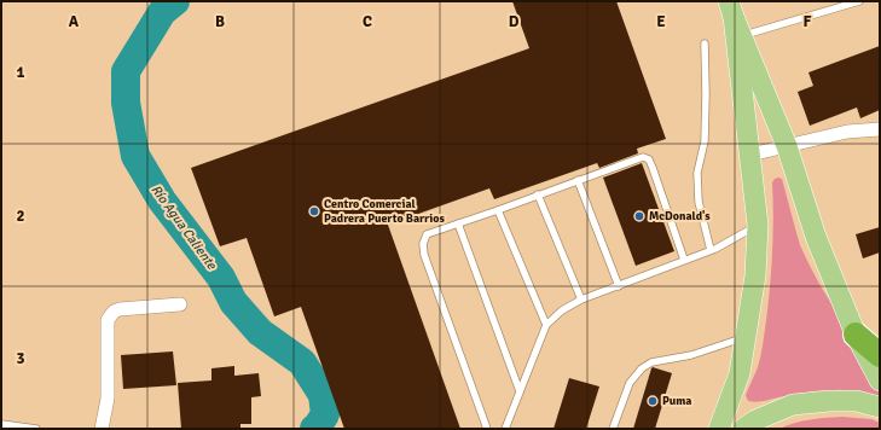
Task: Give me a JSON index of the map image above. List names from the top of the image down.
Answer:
{
  "water": ["Río Agua Caliente"],
  "places": ["Centro Comercial Padrera Puerto Barrios", "McDonald's", "Puma"],
  "grid": {
    "columns": [
      "A",
      "B",
      "C",
      "D",
      "E",
      "F"
    ],
    "rows": ["1", "2", "3"]
  }
}
